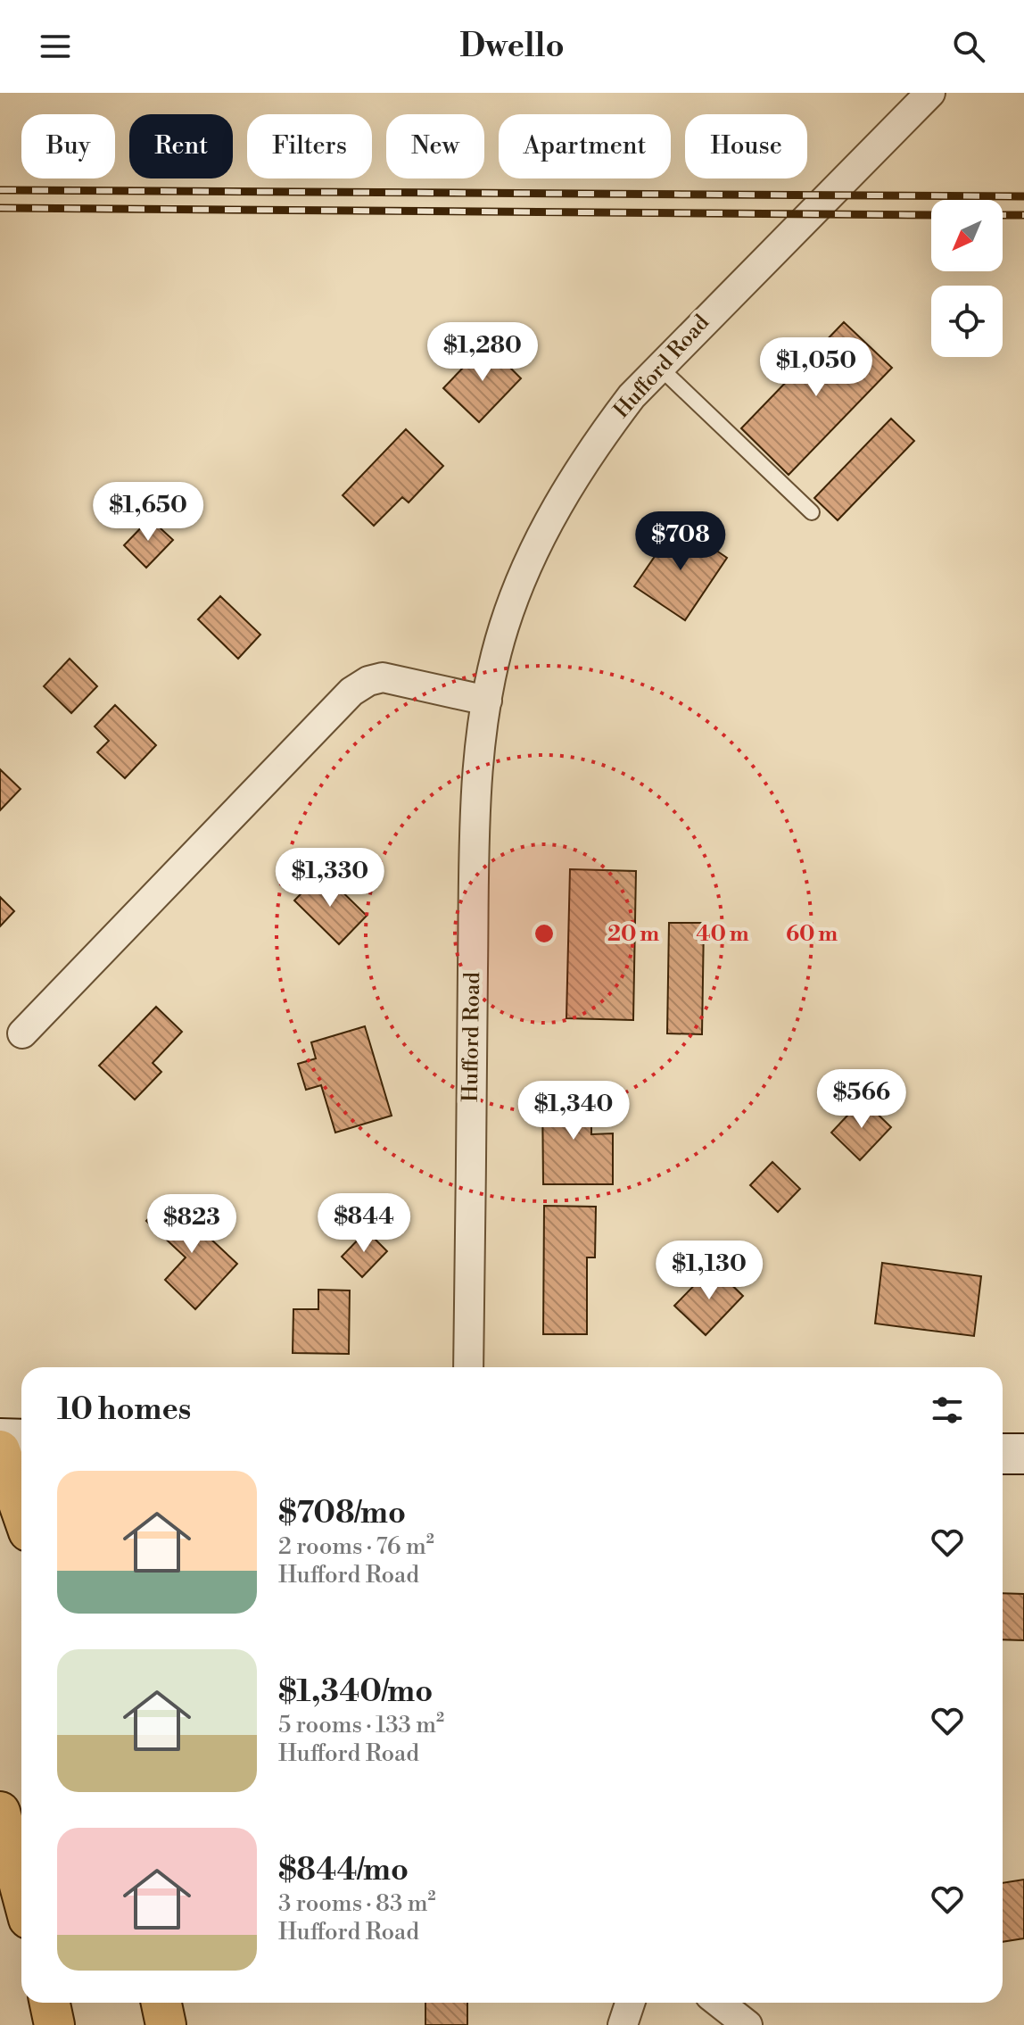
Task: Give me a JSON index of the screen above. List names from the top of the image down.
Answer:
{
  "streets": {
    "street": ["Hufford Road"]
  },
  "north": "bottom left",
  "page": {
    "header": "Dwello",
    "chip": [
      "Buy",
      "Rent",
      "Filters",
      "New",
      "Apartment",
      "House"
    ],
    "price": [
      "$1,280",
      "$1,050",
      "$1,650",
      "$708",
      "$1,330",
      "$566",
      "$1,340",
      "$844",
      "$823",
      "$1,130"
    ],
    "heading": "10 homes",
    "list": [
      {
        "name": "$708/mo",
        "note": "2 rooms · 76 m² · Hufford Road"
      },
      {
        "name": "$1,340/mo",
        "note": "5 rooms · 133 m² · Hufford Road"
      },
      {
        "name": "$844/mo",
        "note": "3 rooms · 83 m² · Hufford Road"
      }
    ]
  },
  "rings": ["20 m", "40 m", "60 m"]
}
